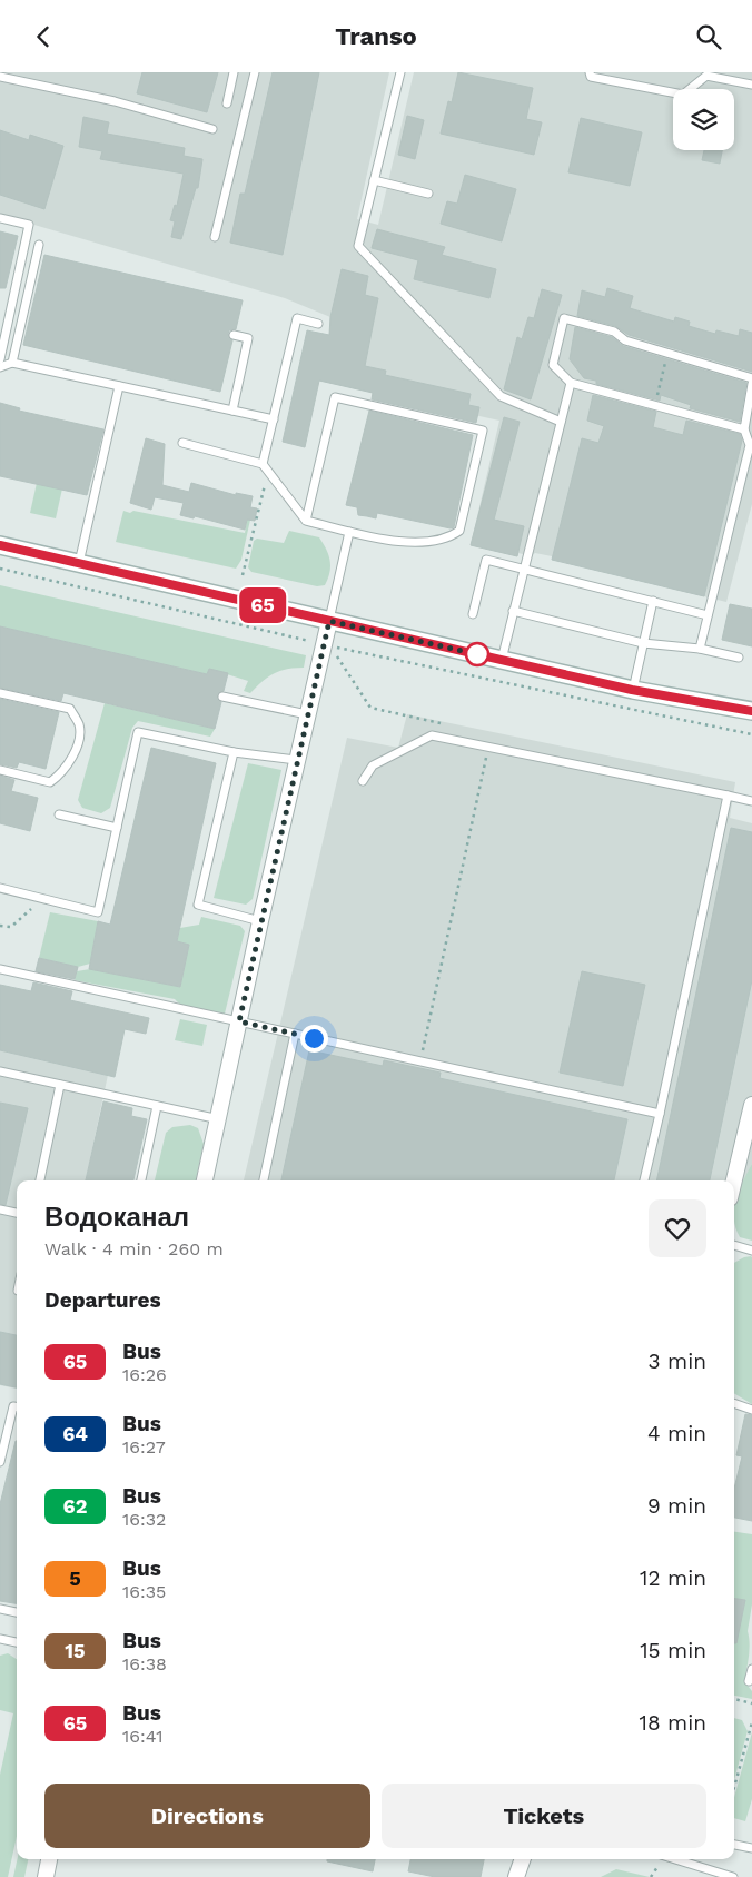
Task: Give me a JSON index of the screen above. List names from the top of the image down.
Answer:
{
  "lines": ["bus line 65"],
  "page": {
    "header": "Transo",
    "on_map": "65",
    "heading": [
      ["Водоканал", "Walk · 4 min · 260 m"],
      "Departures"
    ],
    "list": [
      {
        "mark": "65",
        "name": "Bus",
        "note": "16:26",
        "value": "3 min"
      },
      {
        "mark": "64",
        "name": "Bus",
        "note": "16:27",
        "value": "4 min"
      },
      {
        "mark": "62",
        "name": "Bus",
        "note": "16:32",
        "value": "9 min"
      },
      {
        "mark": "5",
        "name": "Bus",
        "note": "16:35",
        "value": "12 min"
      },
      {
        "mark": "15",
        "name": "Bus",
        "note": "16:38",
        "value": "15 min"
      },
      {
        "mark": "65",
        "name": "Bus",
        "note": "16:41",
        "value": "18 min"
      }
    ],
    "buttons": ["Directions", "Tickets"]
  }
}
